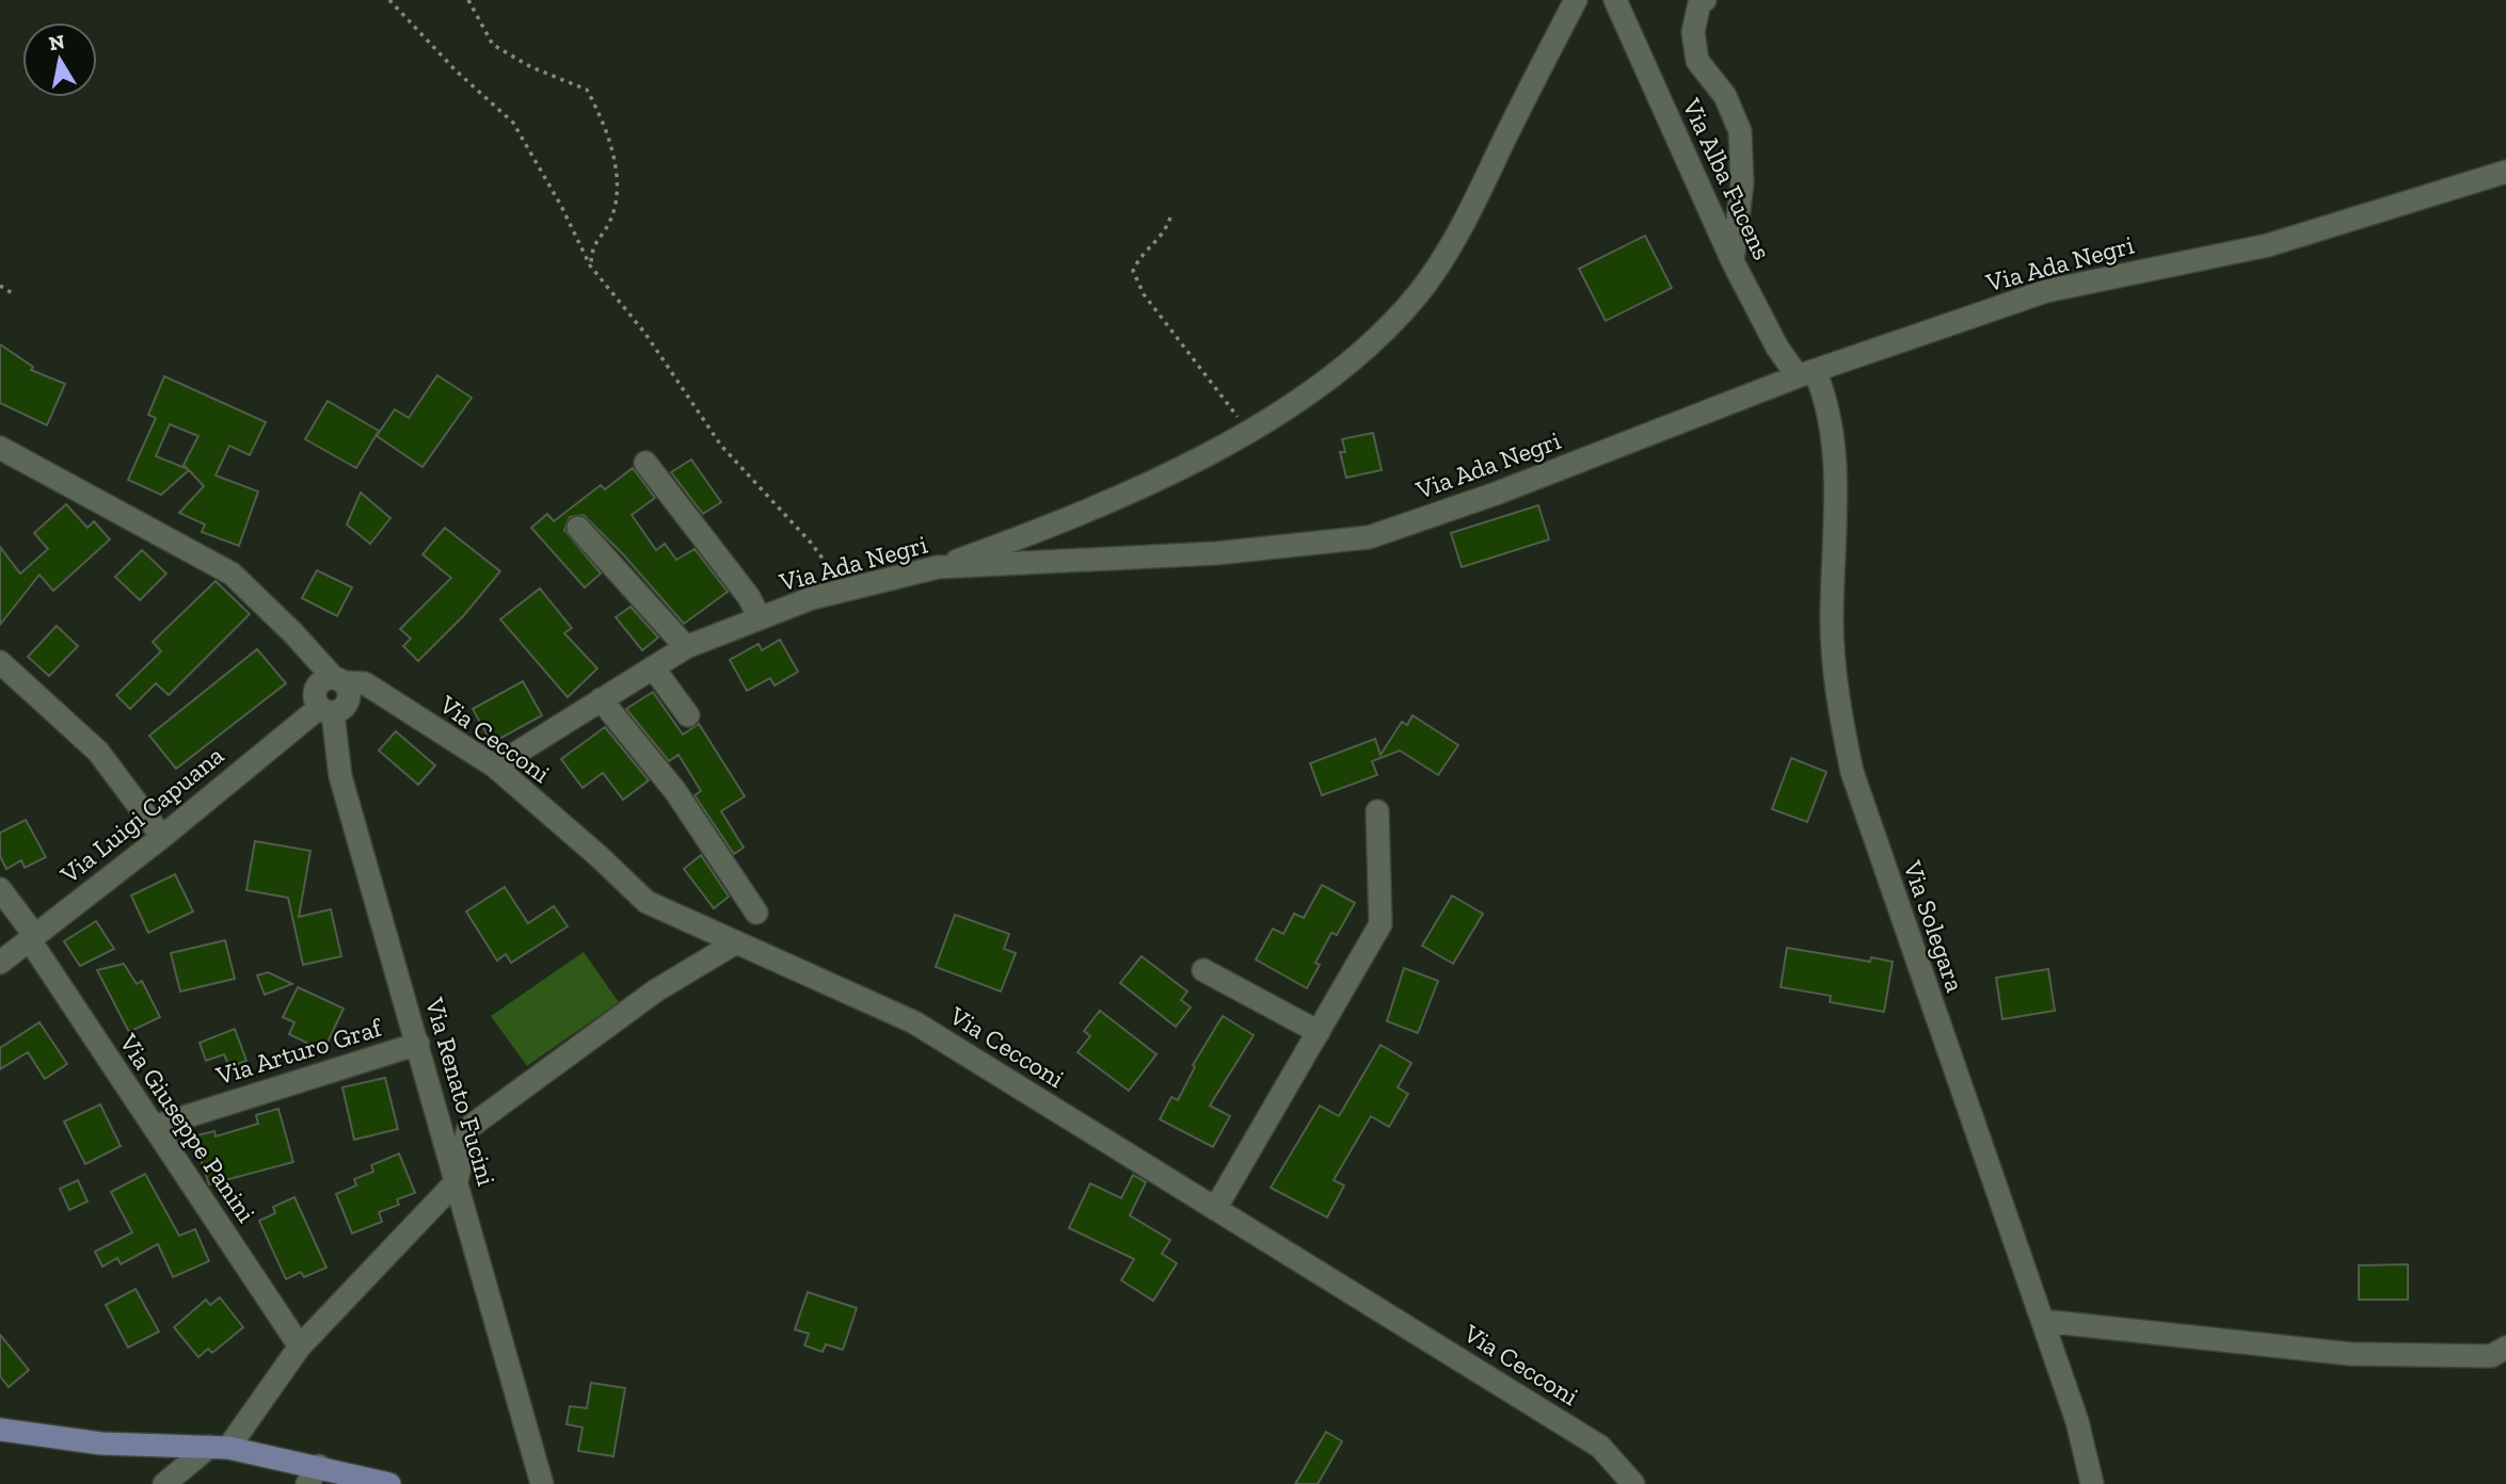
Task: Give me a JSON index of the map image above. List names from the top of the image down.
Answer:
{
  "streets": {
    "street": [
      "Via Alba Fucens",
      "Via Ada Negri",
      "Via Cecconi",
      "Via Luigi Capuana",
      "Via Solegara",
      "Via Arturo Graf",
      "Via Renato Fucini",
      "Via Giuseppe Panini"
    ]
  },
  "crossings": [
    ["Via Alba Fucens", "Via Ada Negri"],
    ["Via Alba Fucens", "Via Solegara"],
    ["Via Ada Negri", "Via Cecconi"],
    ["Via Ada Negri", "Via Solegara"],
    ["Via Luigi Capuana", "Via Renato Fucini"],
    ["Via Luigi Capuana", "Via Giuseppe Panini"],
    ["Via Arturo Graf", "Via Renato Fucini"],
    ["Via Arturo Graf", "Via Giuseppe Panini"]
  ],
  "north": "top"
}
